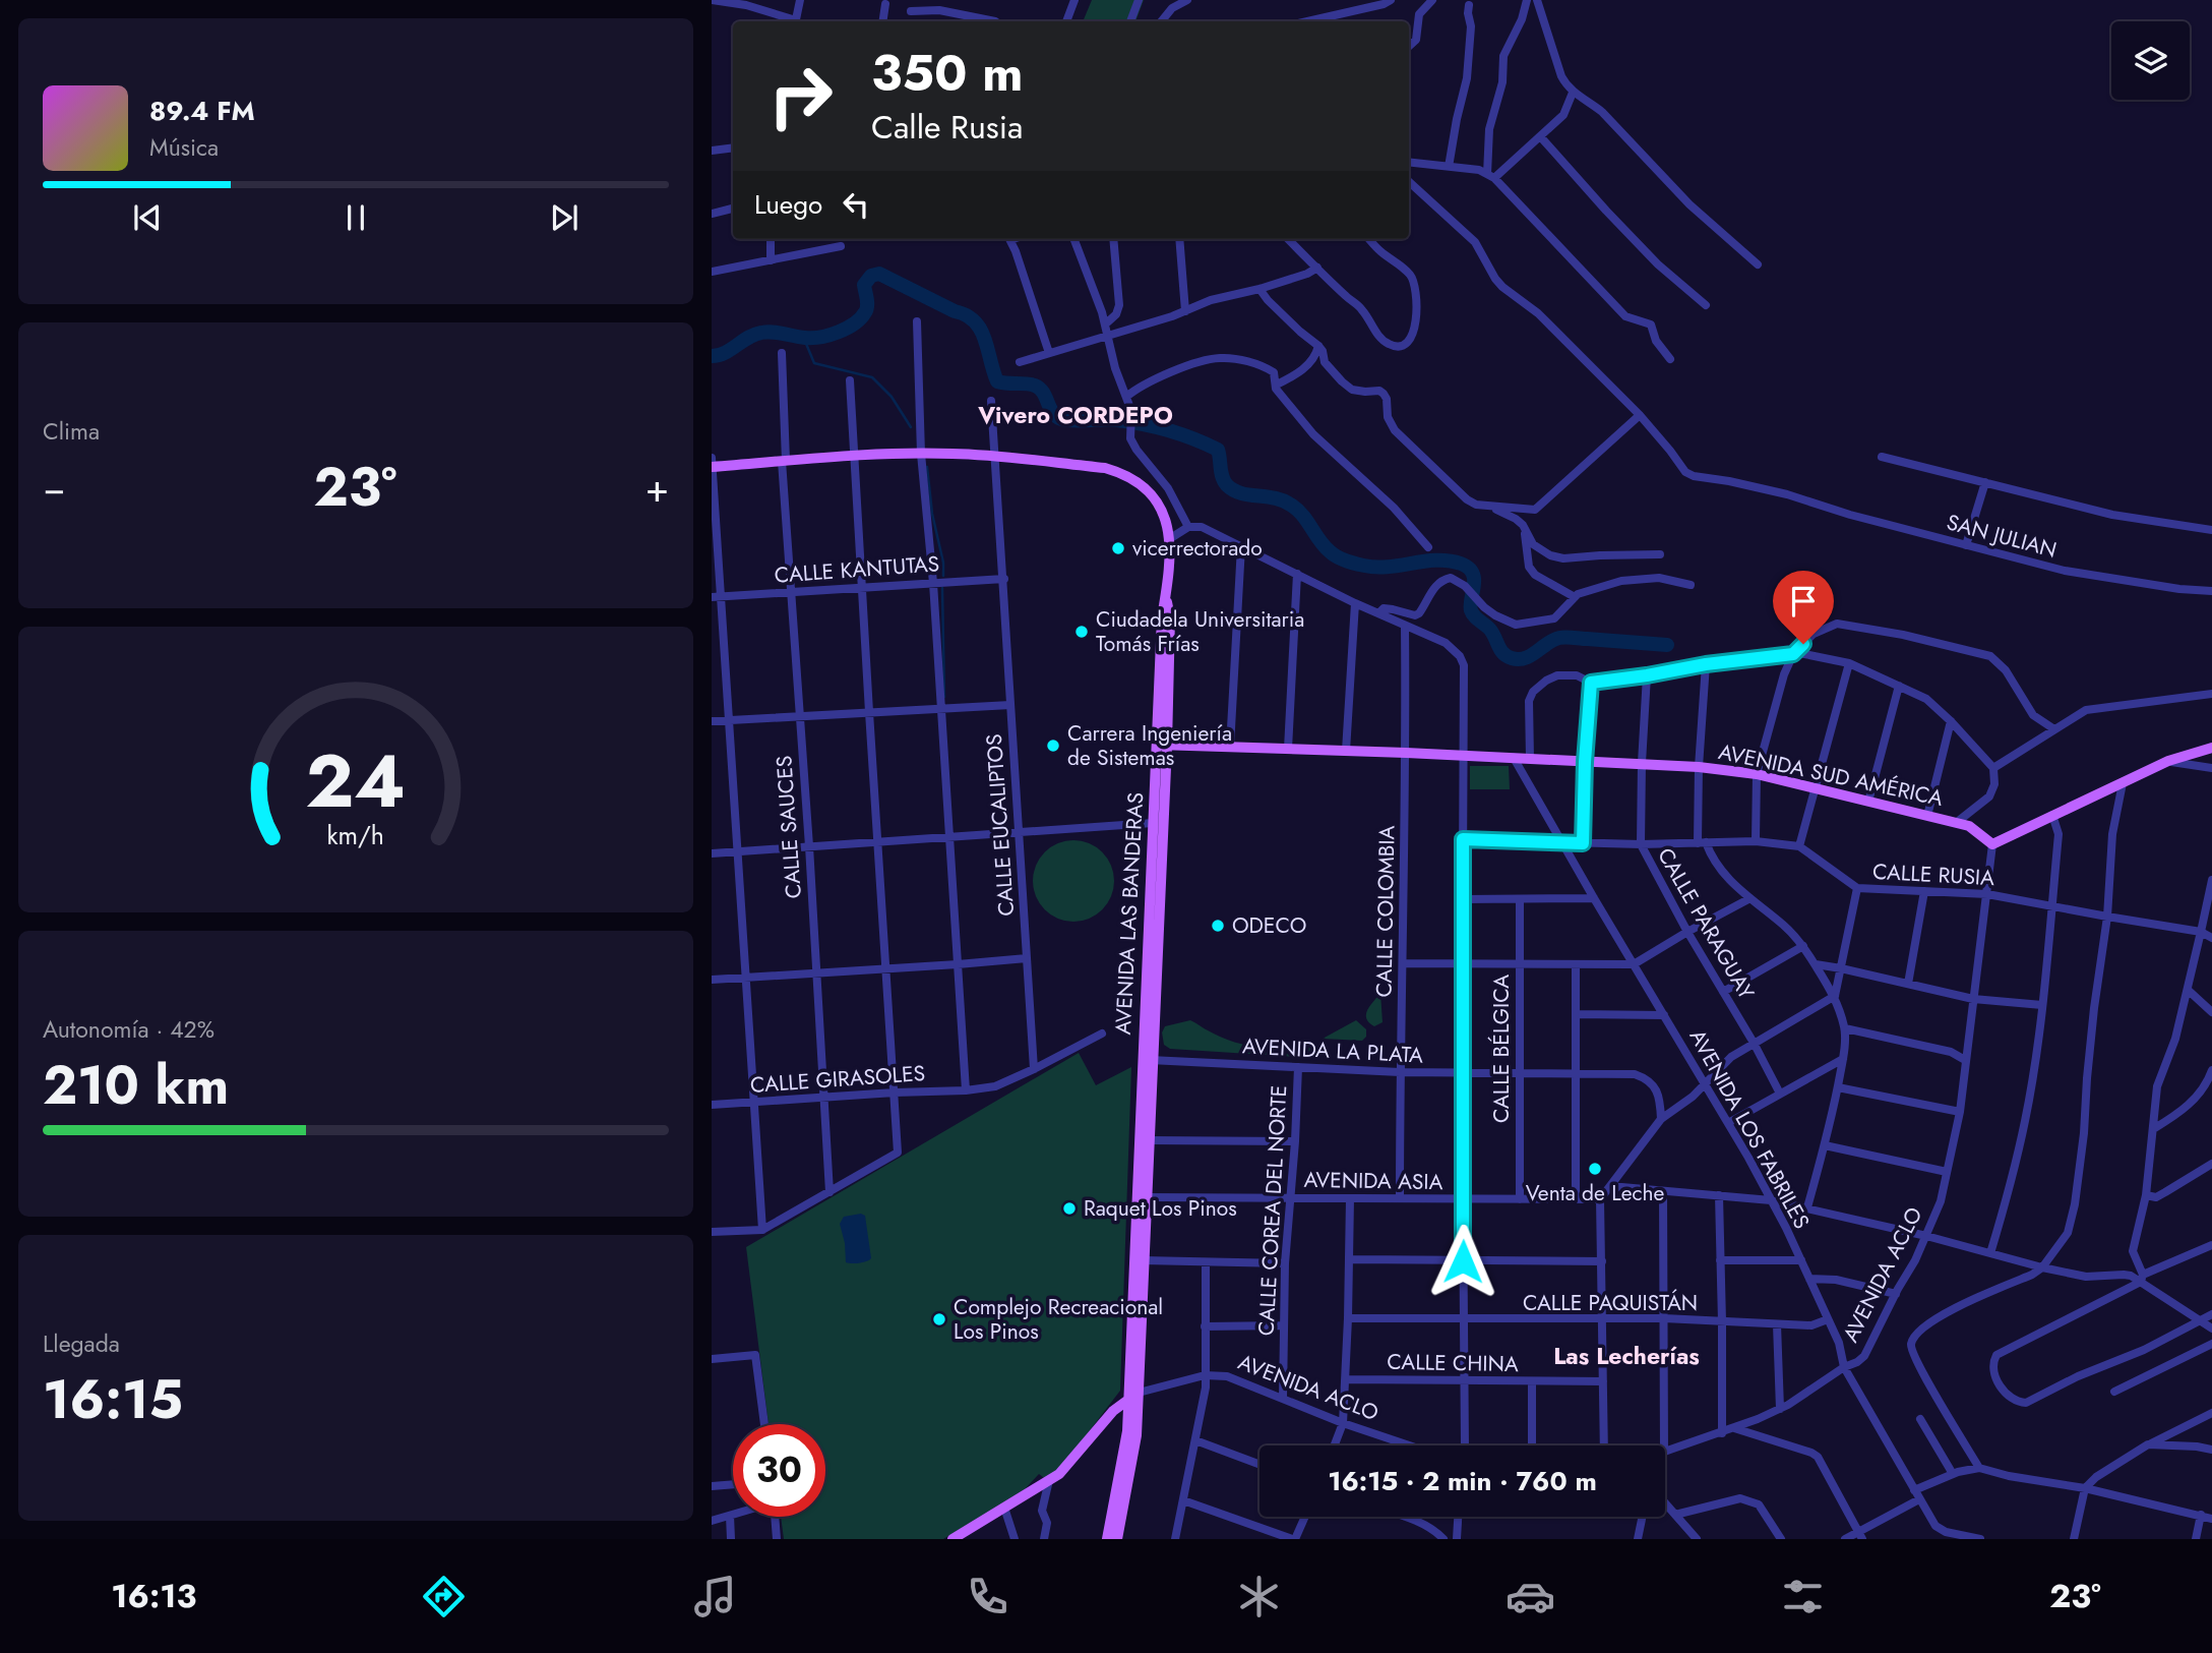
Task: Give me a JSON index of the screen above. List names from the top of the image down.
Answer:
{
  "streets": {
    "main road": ["AVENIDA SUD AMÉRICA", "AVENIDA LAS BANDERAS", "AVENIDA ACLO"],
    "street": [
      "SAN JULIAN",
      "CALLE KANTUTAS",
      "CALLE EUCALIPTOS",
      "CALLE SAUCES",
      "CALLE RUSIA",
      "CALLE COLOMBIA",
      "CALLE PARAGUAY",
      "CALLE BÉLGICA",
      "AVENIDA LA PLATA",
      "CALLE GIRASOLES",
      "AVENIDA LOS FABRILES",
      "AVENIDA ASIA",
      "CALLE COREA DEL NORTE",
      "CALLE PAQUISTÁN",
      "CALLE CHINA"
    ]
  },
  "crossings": [
    ["CALLE KANTUTAS", "CALLE EUCALIPTOS"],
    ["CALLE KANTUTAS", "CALLE SAUCES"],
    ["AVENIDA SUD AMÉRICA", "CALLE COLOMBIA"],
    ["AVENIDA SUD AMÉRICA", "AVENIDA LAS BANDERAS"],
    ["AVENIDA SUD AMÉRICA", "CALLE PARAGUAY"],
    ["AVENIDA SUD AMÉRICA", "AVENIDA LOS FABRILES"],
    ["AVENIDA SUD AMÉRICA", "AVENIDA ACLO"],
    ["CALLE EUCALIPTOS", "AVENIDA LAS BANDERAS"],
    ["CALLE EUCALIPTOS", "CALLE GIRASOLES"],
    ["CALLE SAUCES", "AVENIDA LAS BANDERAS"],
    ["CALLE SAUCES", "CALLE GIRASOLES"],
    ["CALLE RUSIA", "CALLE PARAGUAY"],
    ["CALLE RUSIA", "AVENIDA LOS FABRILES"],
    ["CALLE RUSIA", "AVENIDA ACLO"],
    ["CALLE COLOMBIA", "AVENIDA LA PLATA"],
    ["CALLE COLOMBIA", "AVENIDA ASIA"],
    ["AVENIDA LAS BANDERAS", "AVENIDA LA PLATA"],
    ["AVENIDA LAS BANDERAS", "AVENIDA ASIA"],
    ["AVENIDA LAS BANDERAS", "AVENIDA ACLO"],
    ["CALLE BÉLGICA", "AVENIDA LA PLATA"],
    ["CALLE BÉLGICA", "AVENIDA ASIA"],
    ["AVENIDA LA PLATA", "CALLE COREA DEL NORTE"],
    ["AVENIDA LOS FABRILES", "AVENIDA ACLO"],
    ["AVENIDA LOS FABRILES", "CALLE PAQUISTÁN"],
    ["AVENIDA ASIA", "CALLE COREA DEL NORTE"],
    ["CALLE COREA DEL NORTE", "AVENIDA ACLO"]
  ],
  "districts": ["Vivero CORDEPO", "Las Lecherías"],
  "places": [
    "vicerrectorado",
    "Ciudadela Universitaria Tomás Frías",
    "Carrera Ingeniería de Sistemas",
    "ODECO",
    "Venta de Leche",
    "Raquet Los Pinos",
    "Complejo Recreacional Los Pinos"
  ],
  "page": {
    "turn": ["350 m", "Calle Rusia"],
    "song": ["89.4 FM", "Música"],
    "then": "Luego",
    "tile": [
      "Clima",
      ["Autonomía · 42%", "210 km"],
      ["Llegada", "16:15"]
    ],
    "heat": ["−", "23°", "+"],
    "limit": "30",
    "trip": "16:15 · 2 min · 760 m",
    "tabs": ["16:13", "23°"],
    "gauge": ["24", "km/h"]
  }
}
